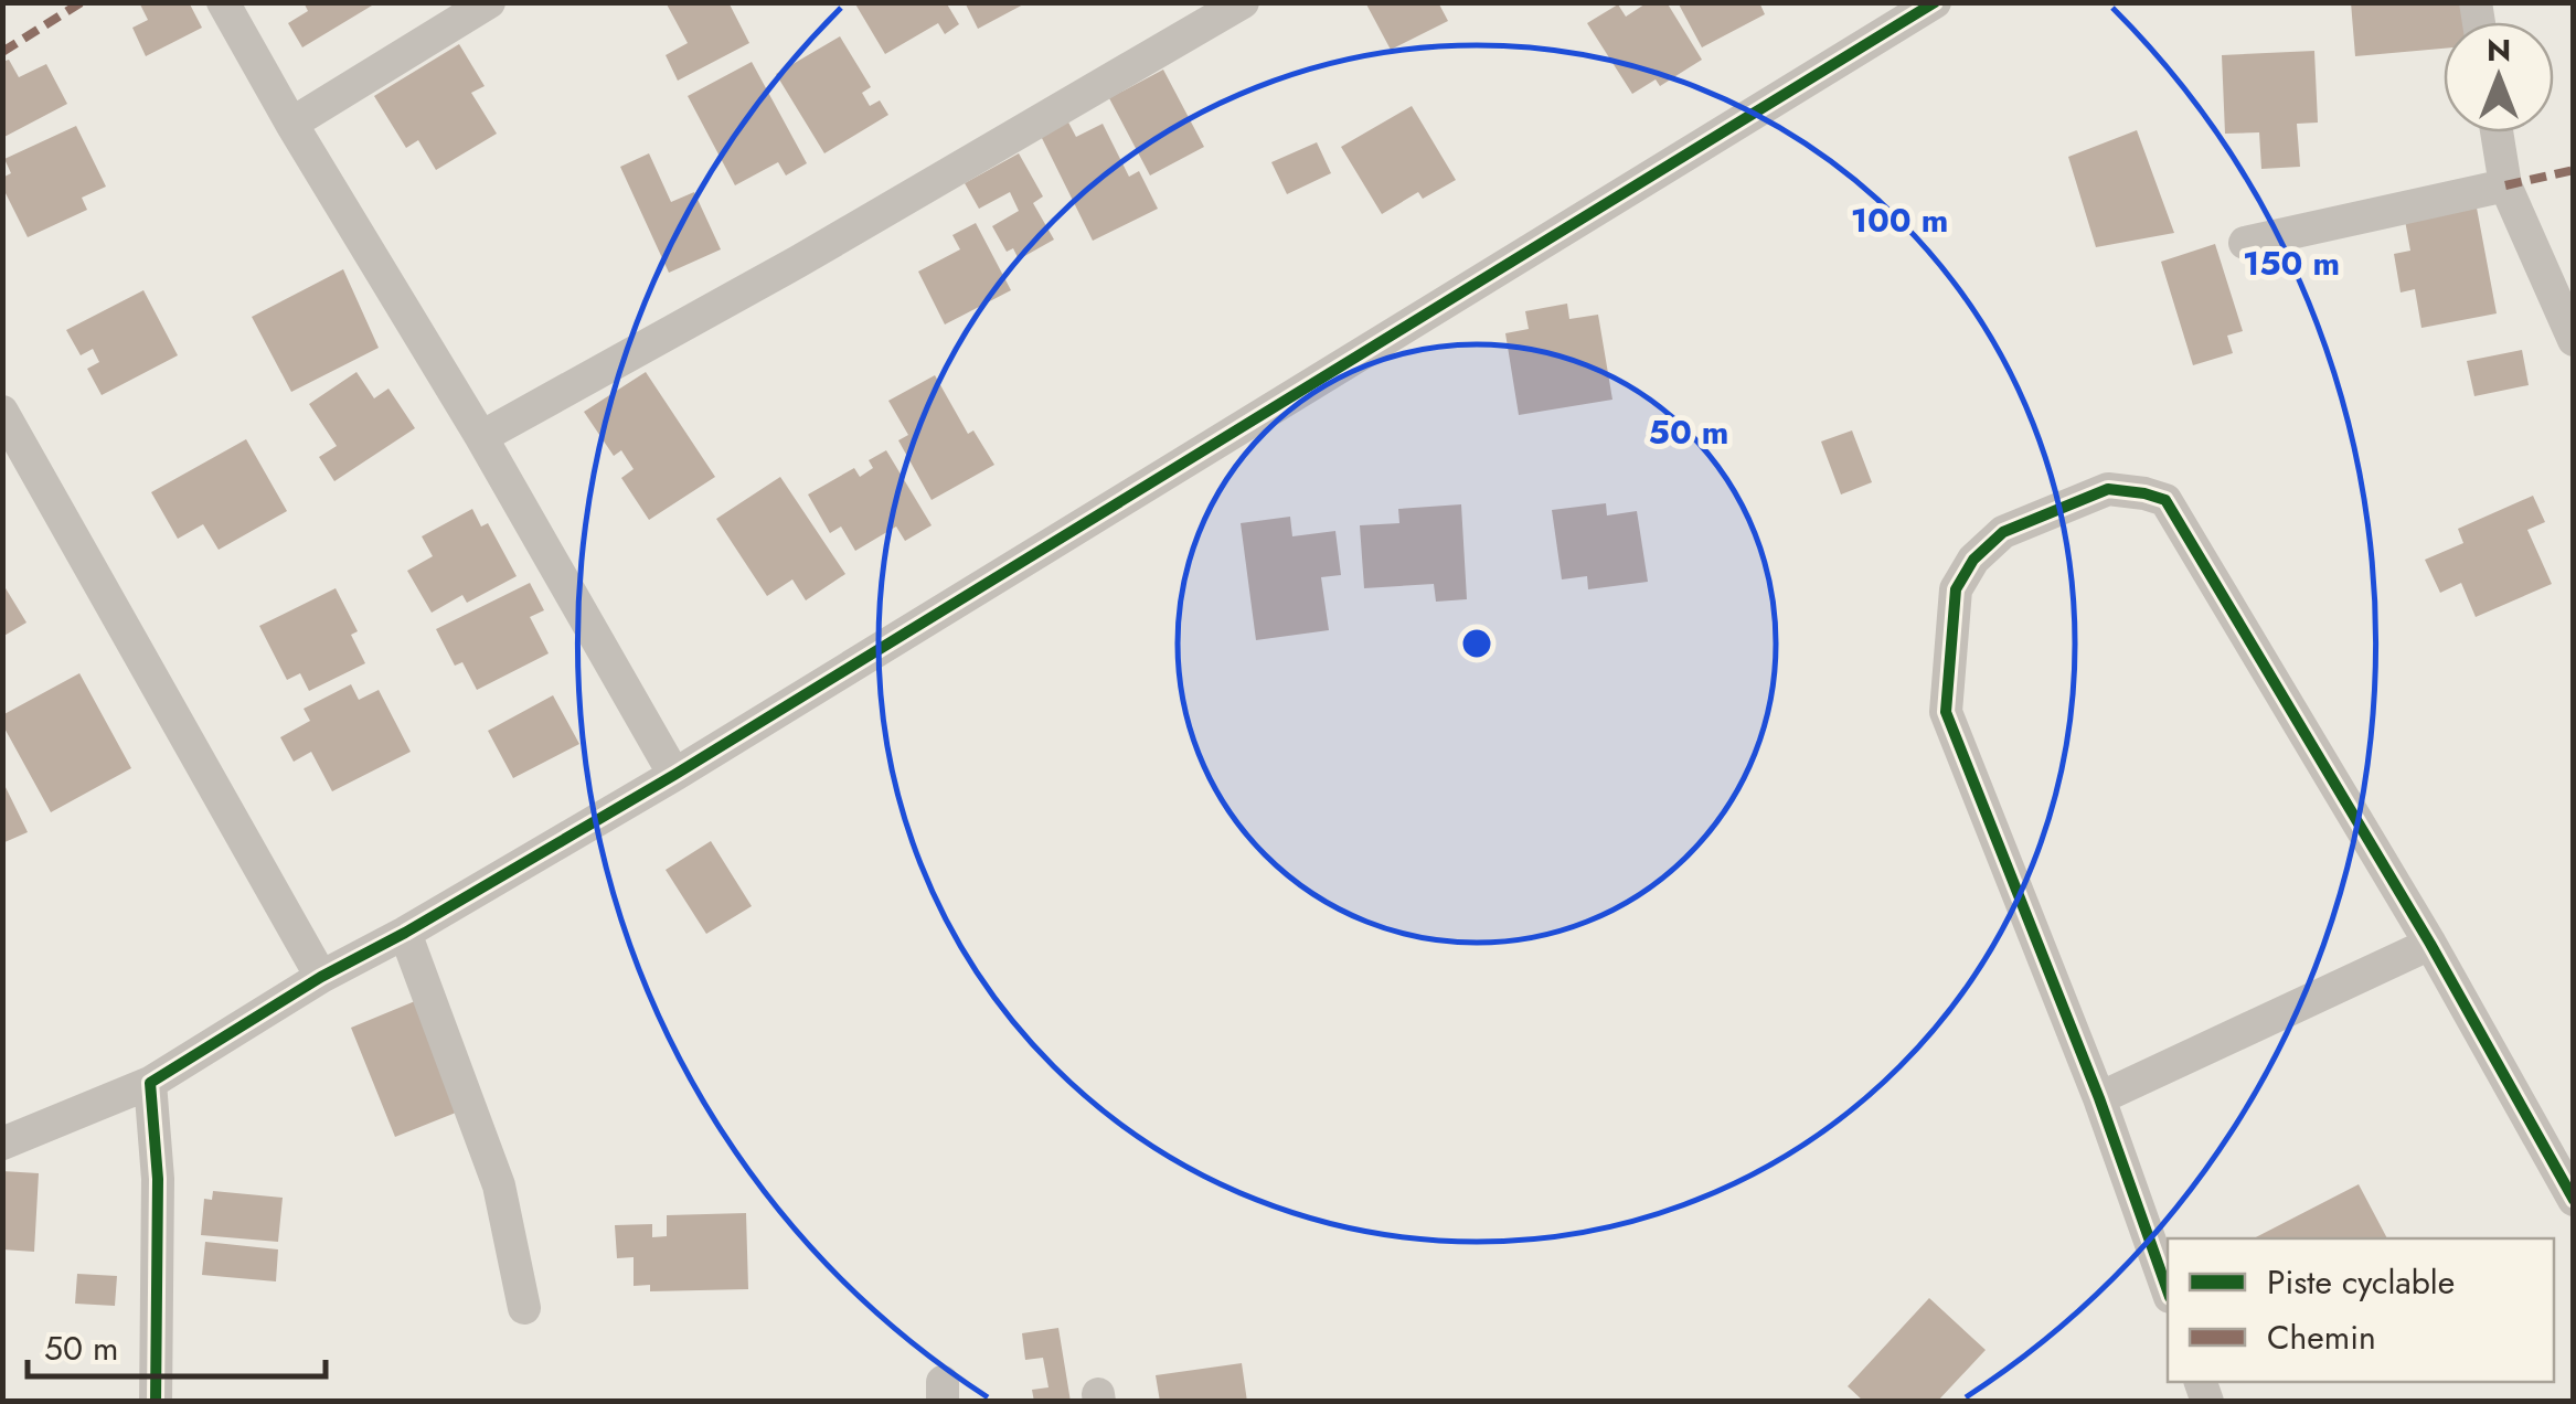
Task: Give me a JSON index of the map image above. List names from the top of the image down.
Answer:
{
  "legend": ["Piste cyclable", "Chemin"],
  "scale_bar": "50 m",
  "north": "top",
  "rings": ["100 m", "150 m", "50 m"]
}
